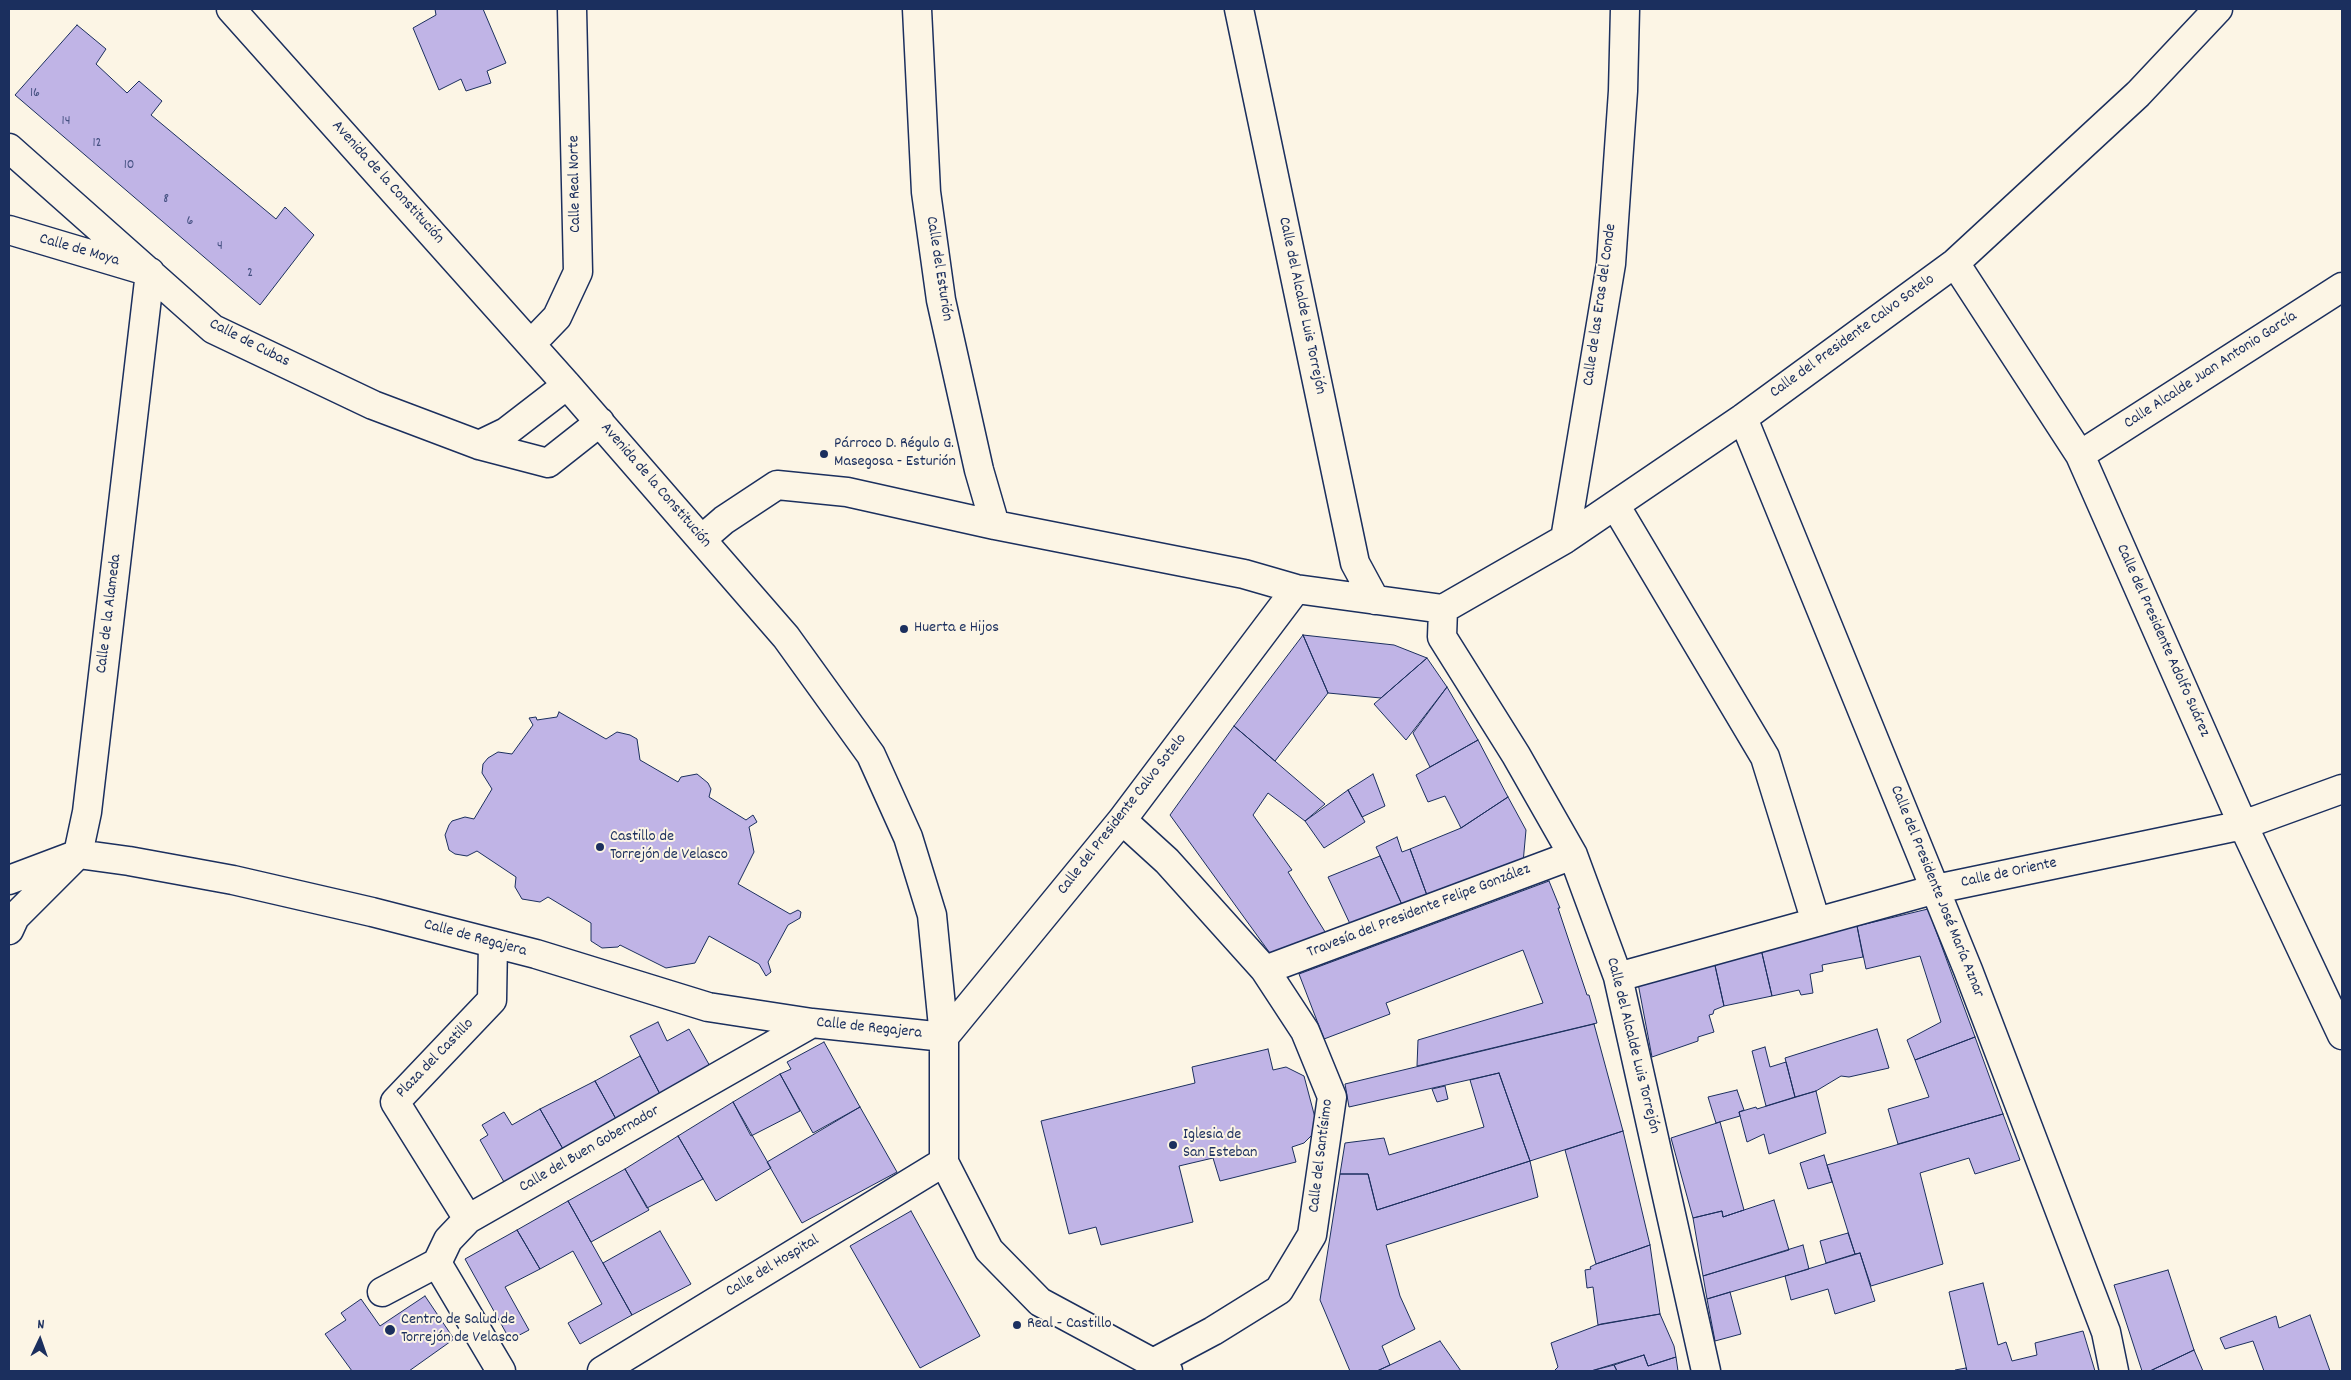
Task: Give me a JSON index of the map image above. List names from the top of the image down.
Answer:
{
  "streets": {
    "street": [
      "Avenida de la Constitución",
      "Calle Real Norte",
      "Calle de Moya",
      "Calle del Esturión",
      "Calle de las Eras del Conde",
      "Calle del Alcalde Luis Torrejón",
      "Calle del Presidente Calvo Sotelo",
      "Calle de Cubas",
      "Calle Alcalde Juan Antonio García",
      "Calle de la Alameda",
      "Calle del Presidente Adolfo Suárez",
      "Calle de Oriente",
      "Calle del Presidente José María Aznar",
      "Travesía del Presidente Felipe González",
      "Calle de Regajera",
      "Plaza del Castillo",
      "Calle del Buen Gobernador",
      "Calle del Santísimo",
      "Calle del Hospital"
    ]
  },
  "crossings": [
    ["Avenida de la Constitución", "Calle Real Norte"],
    ["Avenida de la Constitución", "Calle del Presidente Calvo Sotelo"],
    ["Avenida de la Constitución", "Calle de Cubas"],
    ["Avenida de la Constitución", "Calle de Regajera"],
    ["Avenida de la Constitución", "Calle del Hospital"],
    ["Calle de Moya", "Calle de Cubas"],
    ["Calle de Moya", "Calle de la Alameda"],
    ["Calle de las Eras del Conde", "Calle del Presidente Calvo Sotelo"],
    ["Calle del Alcalde Luis Torrejón", "Calle del Presidente Calvo Sotelo"],
    ["Calle del Alcalde Luis Torrejón", "Calle de Oriente"],
    ["Calle del Alcalde Luis Torrejón", "Travesía del Presidente Felipe González"],
    ["Calle del Presidente Calvo Sotelo", "Calle del Presidente Adolfo Suárez"],
    ["Calle del Presidente Calvo Sotelo", "Calle del Presidente José María Aznar"],
    ["Calle del Presidente Calvo Sotelo", "Calle de Regajera"],
    ["Calle del Presidente Calvo Sotelo", "Calle del Santísimo"],
    ["Calle de Cubas", "Calle de la Alameda"],
    ["Calle Alcalde Juan Antonio García", "Calle del Presidente Adolfo Suárez"],
    ["Calle de la Alameda", "Calle de Regajera"],
    ["Calle del Presidente Adolfo Suárez", "Calle de Oriente"],
    ["Calle de Oriente", "Calle del Presidente José María Aznar"],
    ["Travesía del Presidente Felipe González", "Calle del Santísimo"],
    ["Calle de Regajera", "Plaza del Castillo"],
    ["Calle de Regajera", "Calle del Buen Gobernador"],
    ["Plaza del Castillo", "Calle del Buen Gobernador"]
  ],
  "places": [
    "Párroco D. Régulo G. Masegosa - Esturión",
    "Huerta e Hijos",
    "Castillo de Torrejón de Velasco",
    "Iglesia de San Esteban",
    "Real - Castillo",
    "Centro de Salud de Torrejón de Velasco"
  ],
  "house_numbers": [
    "16",
    "14",
    "12",
    "10",
    "8",
    "6",
    "4",
    "2"
  ],
  "north": "top"
}
